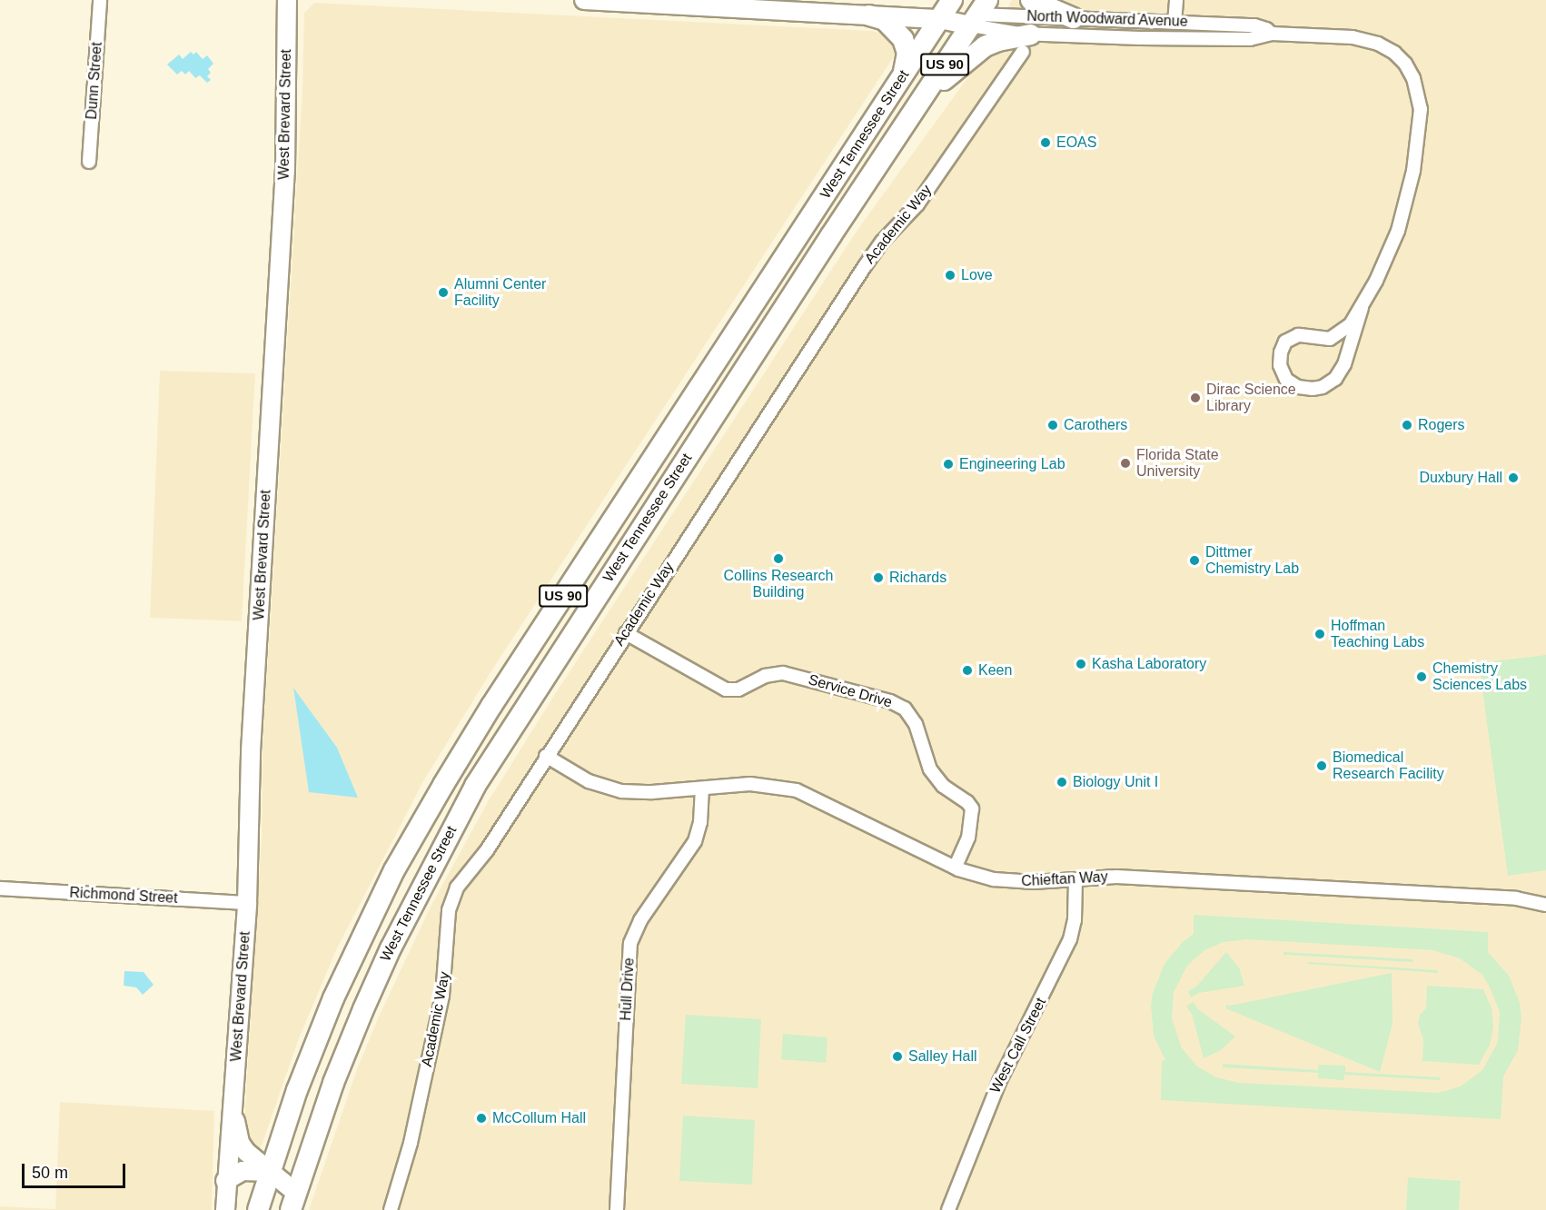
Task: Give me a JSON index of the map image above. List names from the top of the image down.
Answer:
{
  "streets": {
    "main road": ["US 90", "West Tennessee Street"],
    "street": [
      "North Woodward Avenue",
      "Dunn Street",
      "West Brevard Street",
      "Academic Way",
      "Service Drive",
      "Chieftan Way",
      "Richmond Street",
      "Hull Drive",
      "West Call Street"
    ]
  },
  "crossings": [
    ["North Woodward Avenue", "West Tennessee Street"],
    ["North Woodward Avenue", "Academic Way"],
    ["West Brevard Street", "West Tennessee Street"],
    ["West Brevard Street", "Richmond Street"],
    ["Academic Way", "Service Drive"],
    ["Academic Way", "Chieftan Way"],
    ["Service Drive", "Chieftan Way"],
    ["Chieftan Way", "Hull Drive"],
    ["Chieftan Way", "West Call Street"]
  ],
  "places": [
    "EOAS",
    "Love",
    "Alumni Center Facility",
    "Dirac Science Library",
    "Carothers",
    "Rogers",
    "Florida State University",
    "Engineering Lab",
    "Duxbury Hall",
    "Collins Research Building",
    "Dittmer Chemistry Lab",
    "Richards",
    "Hoffman Teaching Labs",
    "Kasha Laboratory",
    "Keen",
    "Chemistry Sciences Labs",
    "Biomedical Research Facility",
    "Biology Unit I",
    "Salley Hall",
    "McCollum Hall"
  ],
  "scale_bar": "50 m"
}
